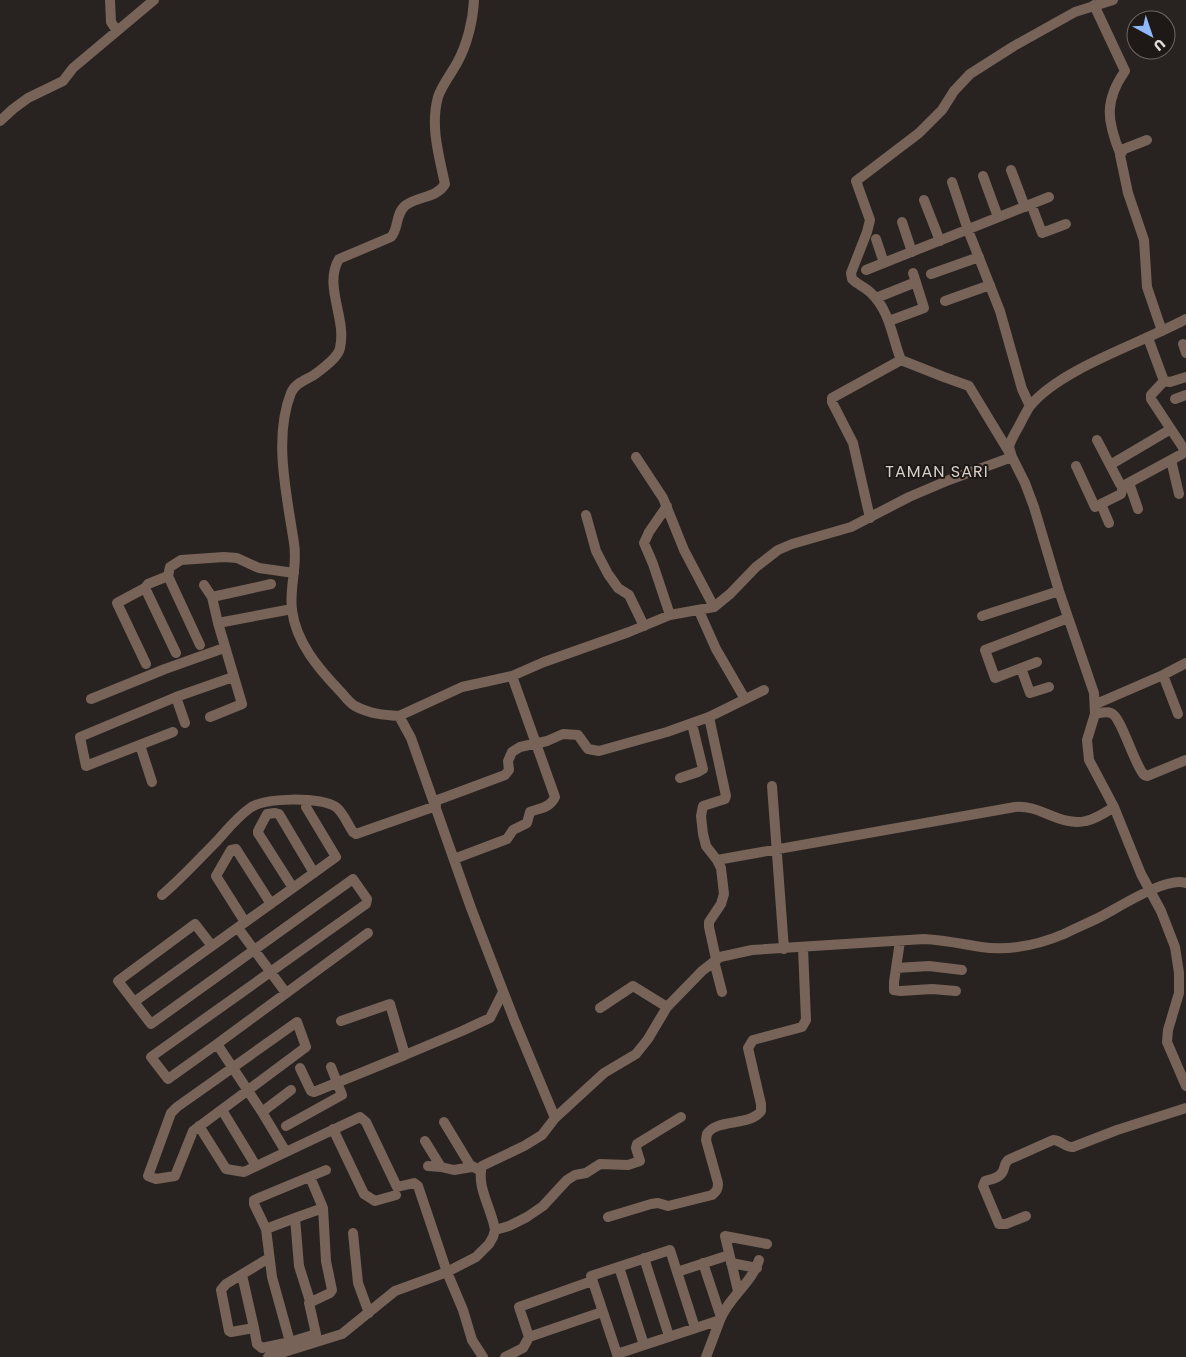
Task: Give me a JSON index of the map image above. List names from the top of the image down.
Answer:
{
  "districts": ["TAMAN SARI"],
  "north": "bottom right"
}
